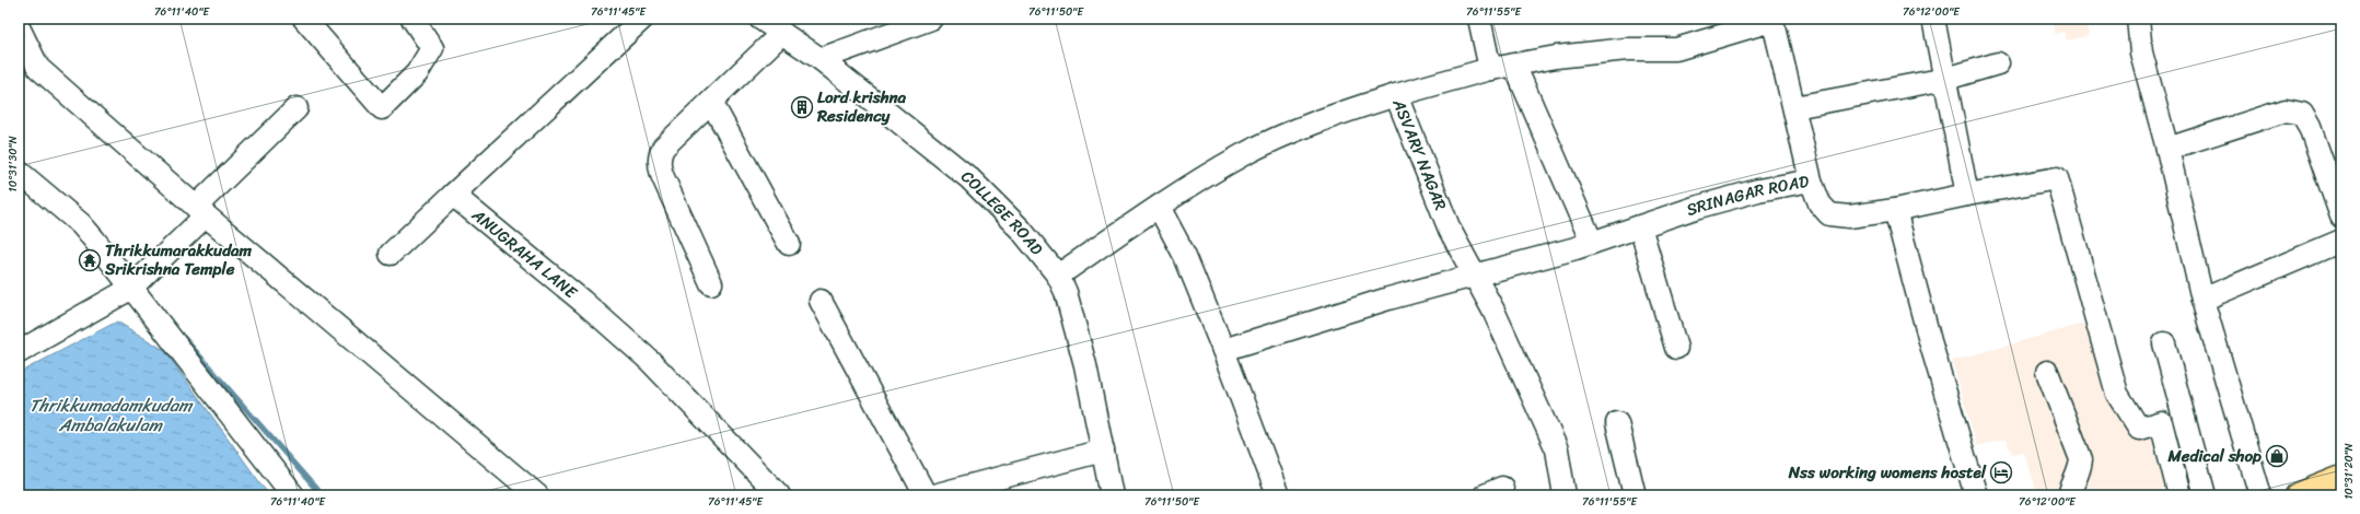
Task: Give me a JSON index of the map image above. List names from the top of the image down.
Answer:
{
  "streets": {
    "street": [
      "ASVARY NAGAR",
      "SRINAGAR ROAD",
      "COLLEGE ROAD",
      "ANUGRAHA LANE"
    ]
  },
  "crossings": [
    ["ASVARY NAGAR", "SRINAGAR ROAD"],
    ["ASVARY NAGAR", "COLLEGE ROAD"]
  ],
  "water": ["Thrikkumadamkudam Ambalakulam"],
  "places": {
    "building": ["Lord krishna Residency"],
    "temple": ["Thrikkumarakkudam Srikrishna Temple"],
    "shop": ["Medical shop"],
    "hotel": ["Nss working womens hostel"]
  },
  "coordinates": [
    "76°11'40\"E",
    "76°11'45\"E",
    "76°11'50\"E",
    "76°11'55\"E",
    "76°12'00\"E",
    "10°31'30\"N",
    "10°31'20\"N"
  ]
}
